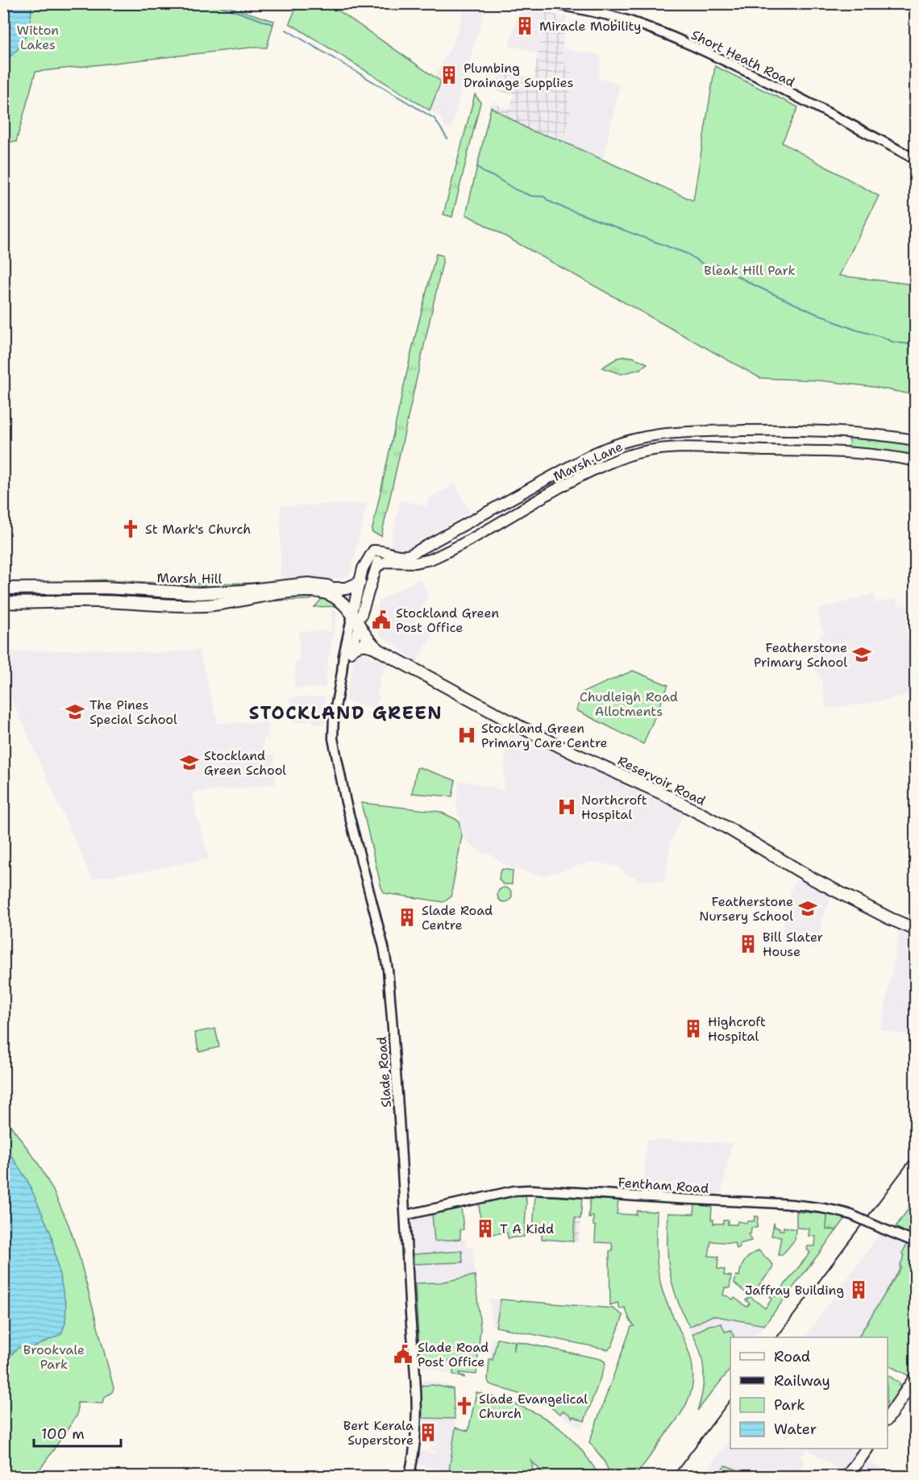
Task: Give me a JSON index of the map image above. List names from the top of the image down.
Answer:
{
  "streets": {
    "main road": ["Marsh Lane", "Marsh Hill", "Reservoir Road"],
    "street": ["Short Heath Road", "Slade Road", "Fentham Road"]
  },
  "crossings": [
    ["Marsh Hill", "Reservoir Road"],
    ["Marsh Hill", "Slade Road"],
    ["Reservoir Road", "Slade Road"],
    ["Slade Road", "Fentham Road"]
  ],
  "districts": ["STOCKLAND GREEN"],
  "parks": [
    "Witton Lakes",
    "Bleak Hill Park",
    "Chudleigh Road Allotments",
    "Brookvale Park"
  ],
  "places": {
    "building": [
      "Miracle Mobility",
      "Plumbing Drainage Supplies",
      "Slade Road Centre",
      "Bill Slater House",
      "Highcroft Hospital",
      "T A Kidd",
      "Jaffray Building",
      "Bert Kerala Superstore"
    ],
    "church": ["St Mark's Church", "Slade Evangelical Church"],
    "public building": ["Stockland Green Post Office", "Slade Road Post Office"],
    "school or university": [
      "Featherstone Primary School",
      "The Pines Special School",
      "Stockland Green School",
      "Featherstone Nursery School"
    ],
    "hospital": ["Stockland Green Primary Care Centre", "Northcroft Hospital"]
  },
  "legend": [
    "Road",
    "Railway",
    "Park",
    "Water"
  ],
  "scale_bar": "100 m"
}
